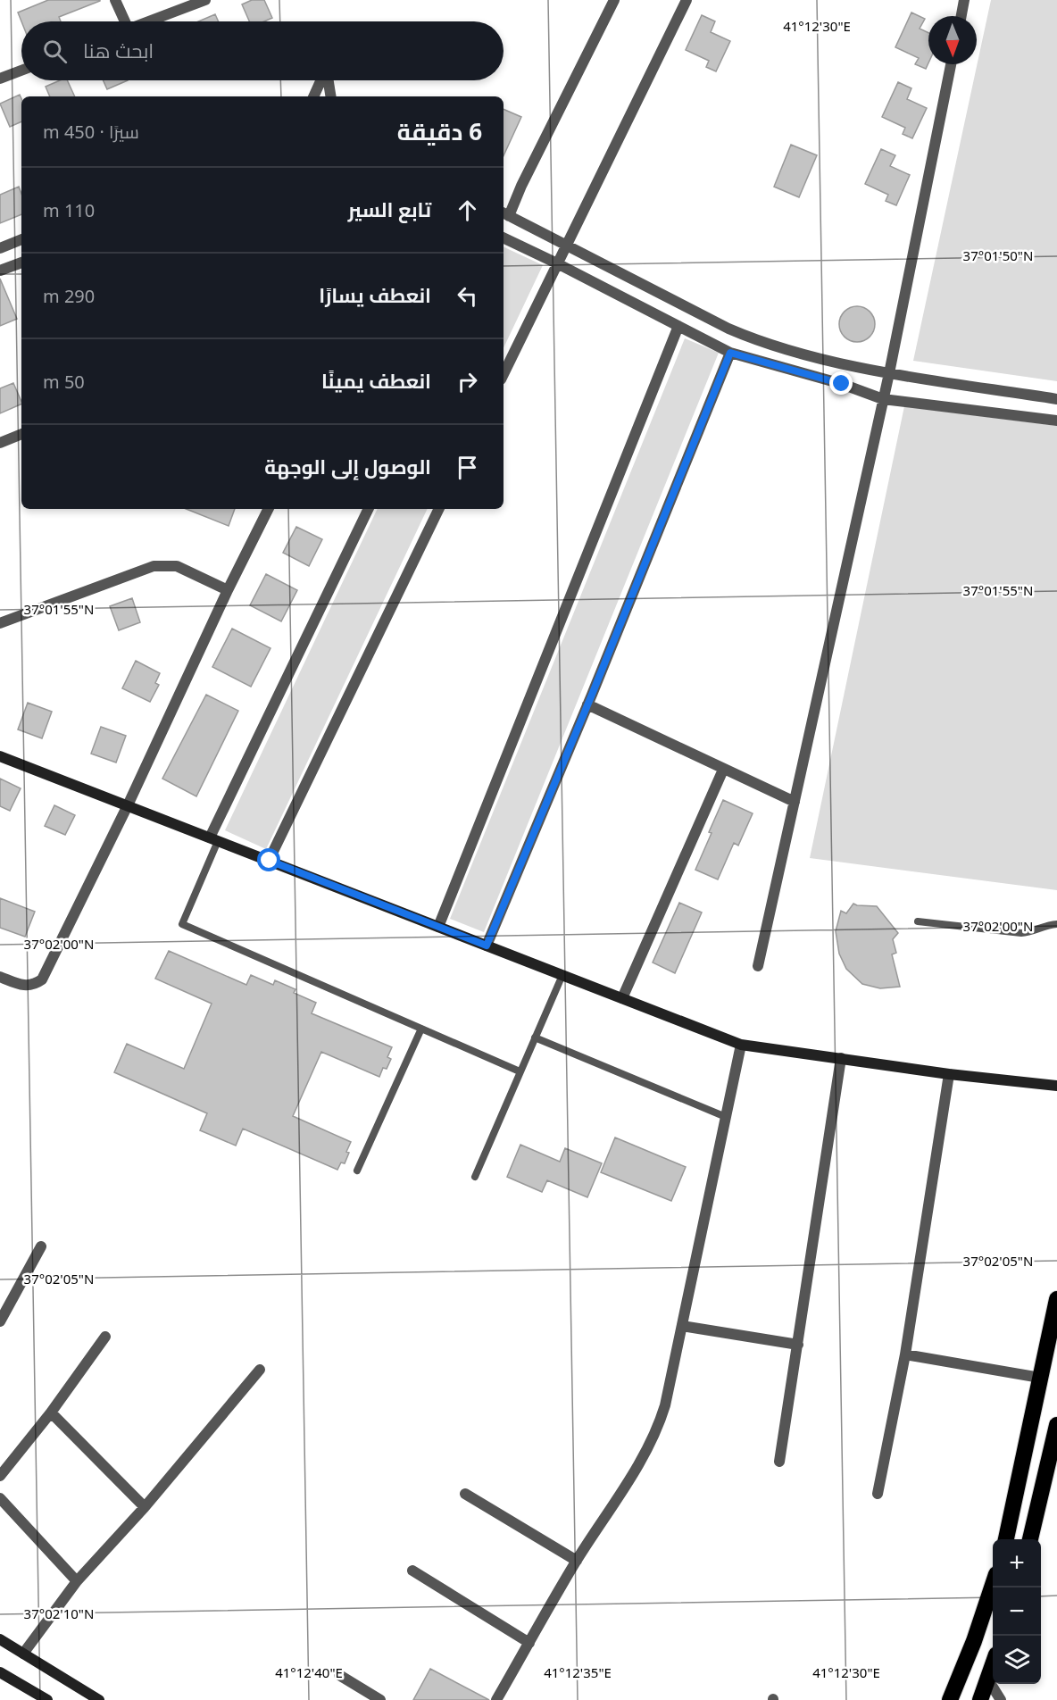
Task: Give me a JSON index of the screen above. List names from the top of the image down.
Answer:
{
  "north": "bottom",
  "page": {
    "search": "ابحث هنا",
    "heading": ["6 دقيقة", "سيرًا · 450 m"],
    "list": [
      ["تابع السير", "110 m"],
      ["انعطف يسارًا", "290 m"],
      ["انعطف يمينًا", "50 m"],
      "الوصول إلى الوجهة"
    ],
    "map_buttons": ["+", "−"]
  },
  "coordinates": [
    "41°12'30\"E",
    "37°01'50\"N",
    "37°01'55\"N",
    "37°02'00\"N",
    "37°02'05\"N",
    "37°02'10\"N",
    "41°12'40\"E",
    "41°12'35\"E"
  ]
}
